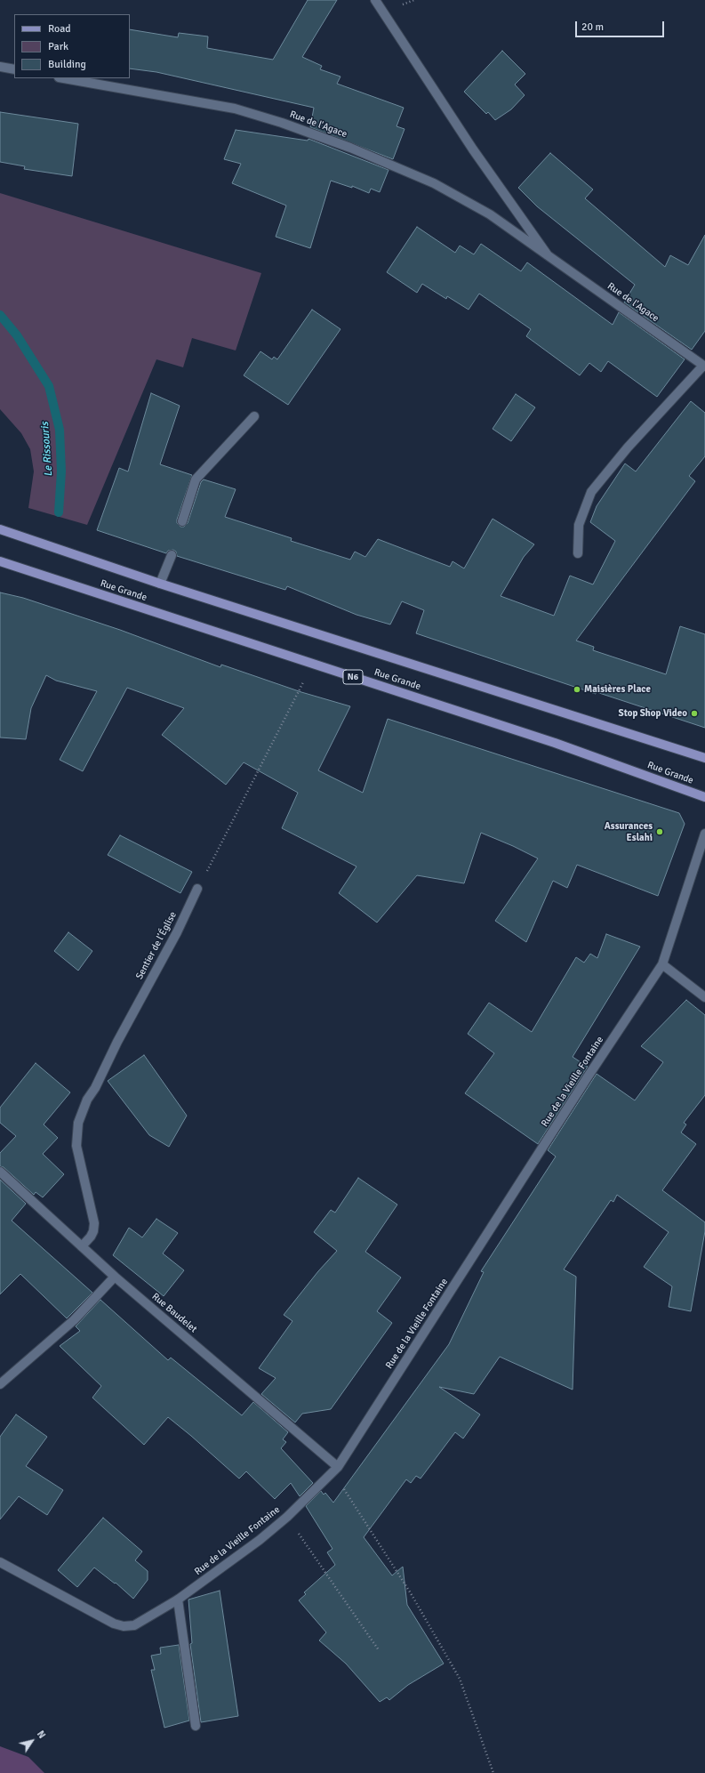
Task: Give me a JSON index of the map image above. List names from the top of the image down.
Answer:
{
  "streets": {
    "main road": ["Rue Grande", "N6"],
    "street": [
      "Rue de l'Agace",
      "Sentier de l’Église",
      "Rue de la Vieille Fontaine",
      "Rue Baudelet"
    ]
  },
  "crossings": [
    ["Sentier de l’Église", "Rue Baudelet"],
    ["Rue de la Vieille Fontaine", "Rue Baudelet"]
  ],
  "water": ["Le Rissouris"],
  "places": ["Maisières Place", "Stop Shop Video", "Assurances Eslahi"],
  "legend": ["Road", "Park", "Building"],
  "scale_bar": "20 m",
  "north": "top right"
}
